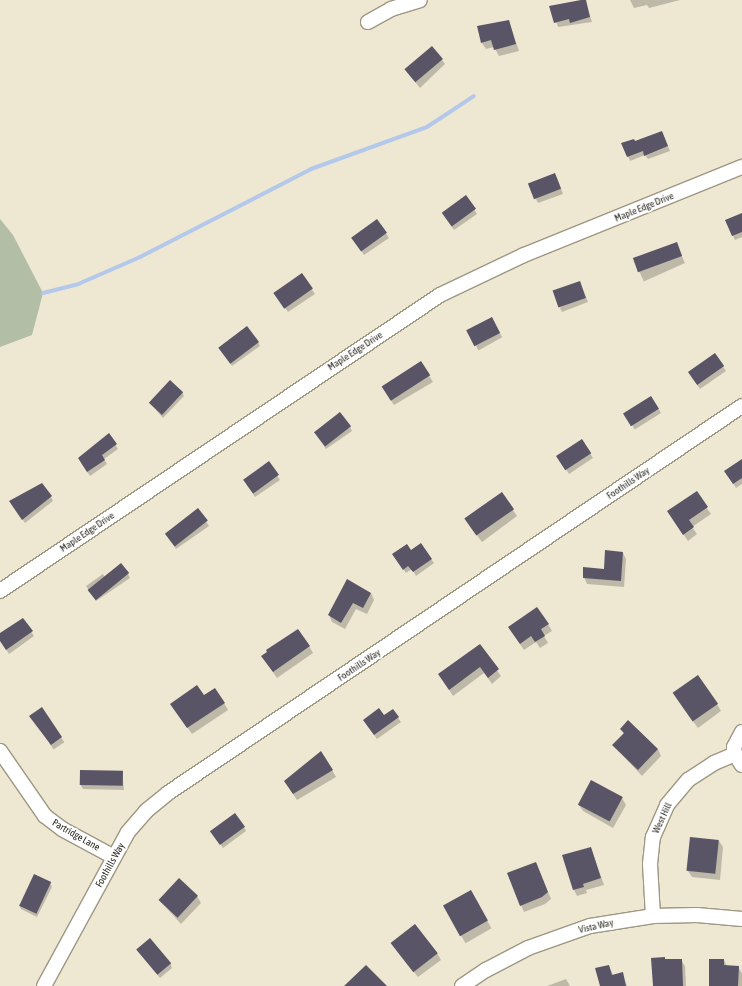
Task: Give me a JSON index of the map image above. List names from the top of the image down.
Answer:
{
  "streets": {
    "street": [
      "Maple Edge Drive",
      "Foothills Way",
      "West Hill",
      "Partridge Lane",
      "Vista Way"
    ]
  },
  "crossings": [
    ["Foothills Way", "Partridge Lane"],
    ["West Hill", "Vista Way"]
  ]
}
